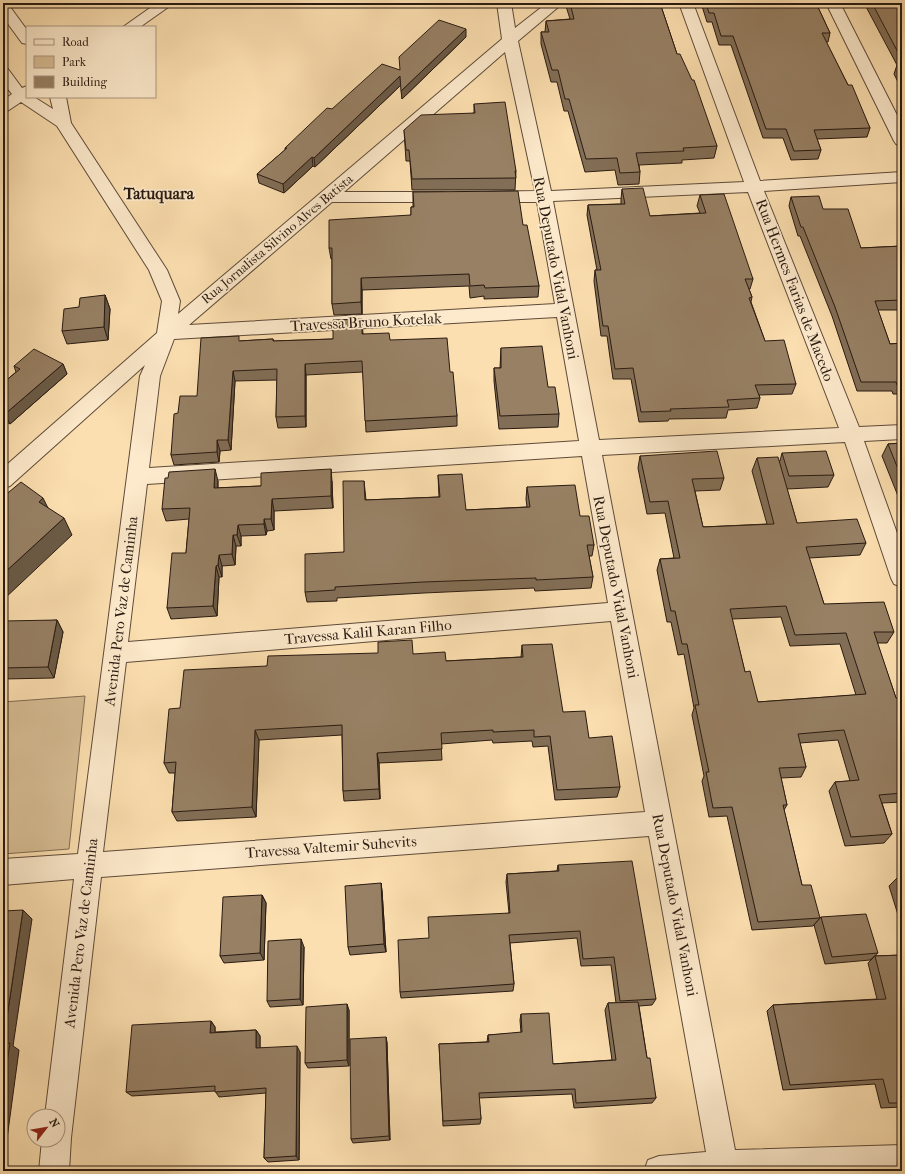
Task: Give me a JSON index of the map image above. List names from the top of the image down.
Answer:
{
  "streets": {
    "street": [
      "Rua Jornalista Silvino Alves Batista",
      "Rua Deputado Vidal Vanhoni",
      "Rua Hermes Farias de Macedo",
      "Travessa Bruno Kotelak",
      "Avenida Pero Vaz de Caminha",
      "Travessa Kalil Karan Filho",
      "Travessa Valtemir Suhevits"
    ]
  },
  "crossings": [
    ["Rua Jornalista Silvino Alves Batista", "Rua Deputado Vidal Vanhoni"],
    ["Rua Jornalista Silvino Alves Batista", "Travessa Bruno Kotelak"],
    ["Rua Jornalista Silvino Alves Batista", "Avenida Pero Vaz de Caminha"],
    ["Rua Deputado Vidal Vanhoni", "Travessa Bruno Kotelak"],
    ["Rua Deputado Vidal Vanhoni", "Travessa Kalil Karan Filho"],
    ["Rua Deputado Vidal Vanhoni", "Travessa Valtemir Suhevits"],
    ["Travessa Bruno Kotelak", "Avenida Pero Vaz de Caminha"],
    ["Avenida Pero Vaz de Caminha", "Travessa Kalil Karan Filho"],
    ["Avenida Pero Vaz de Caminha", "Travessa Valtemir Suhevits"]
  ],
  "districts": ["Tatuquara"],
  "legend": ["Road", "Park", "Building"],
  "north": "top right"
}
